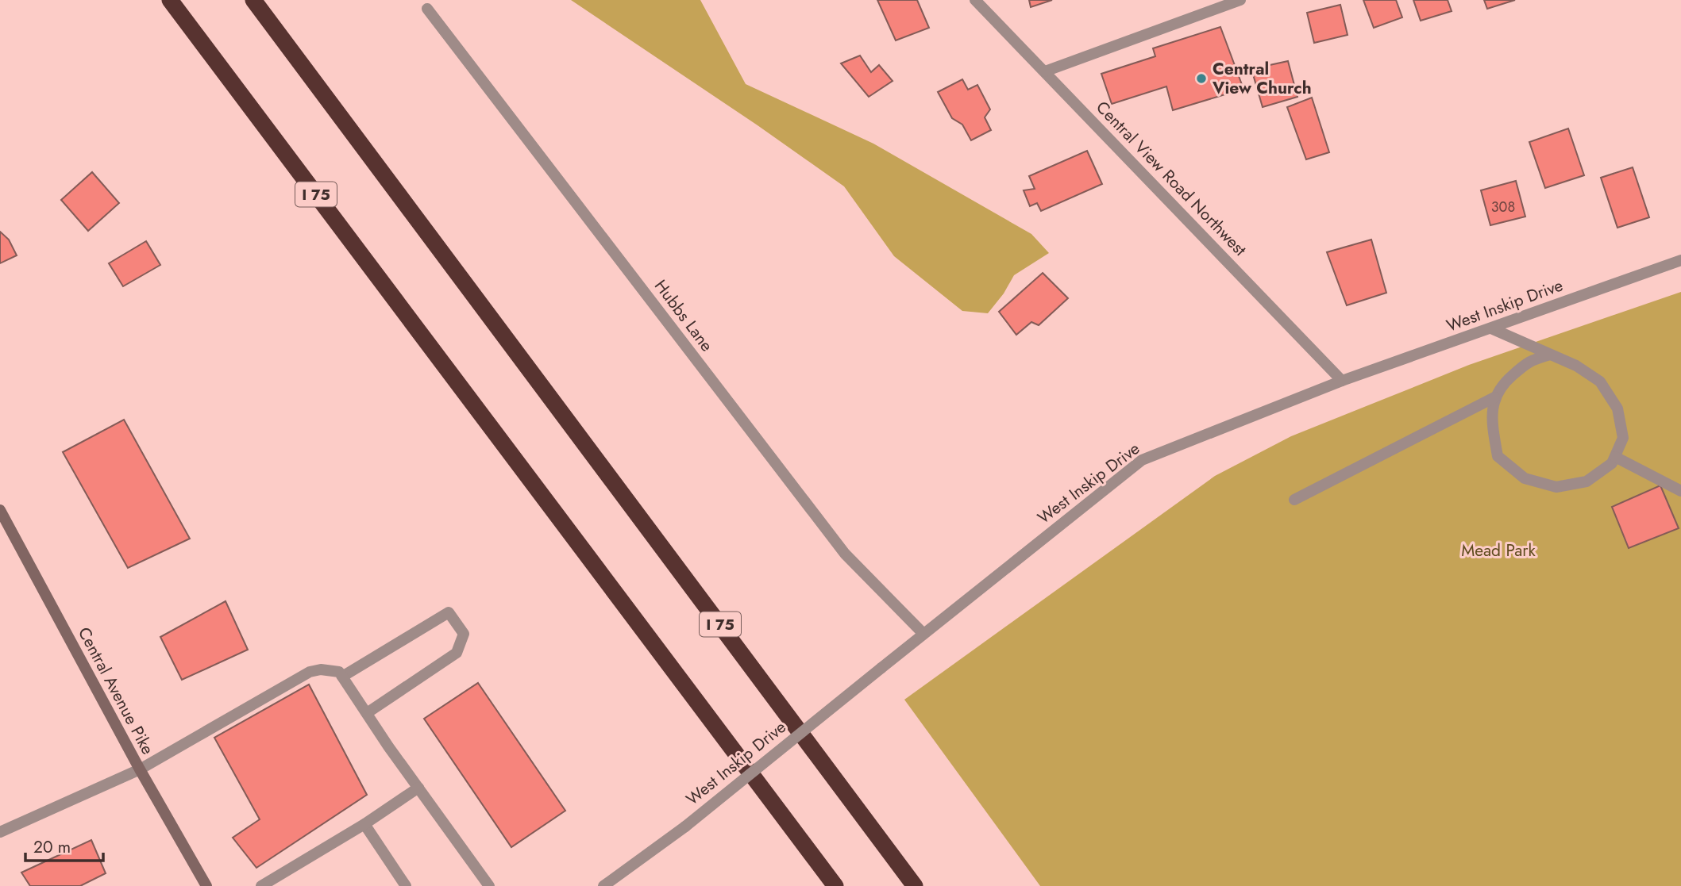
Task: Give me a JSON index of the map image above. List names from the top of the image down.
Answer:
{
  "streets": {
    "highway": ["I 75"],
    "main road": ["Central Avenue Pike"],
    "street": ["Central View Road Northwest", "West Inskip Drive", "Hubbs Lane"]
  },
  "crossings": [
    ["Central View Road Northwest", "West Inskip Drive"],
    ["West Inskip Drive", "Hubbs Lane"]
  ],
  "parks": ["Mead Park"],
  "places": ["Central View Church"],
  "house_numbers": ["308"],
  "scale_bar": "20 m"
}
